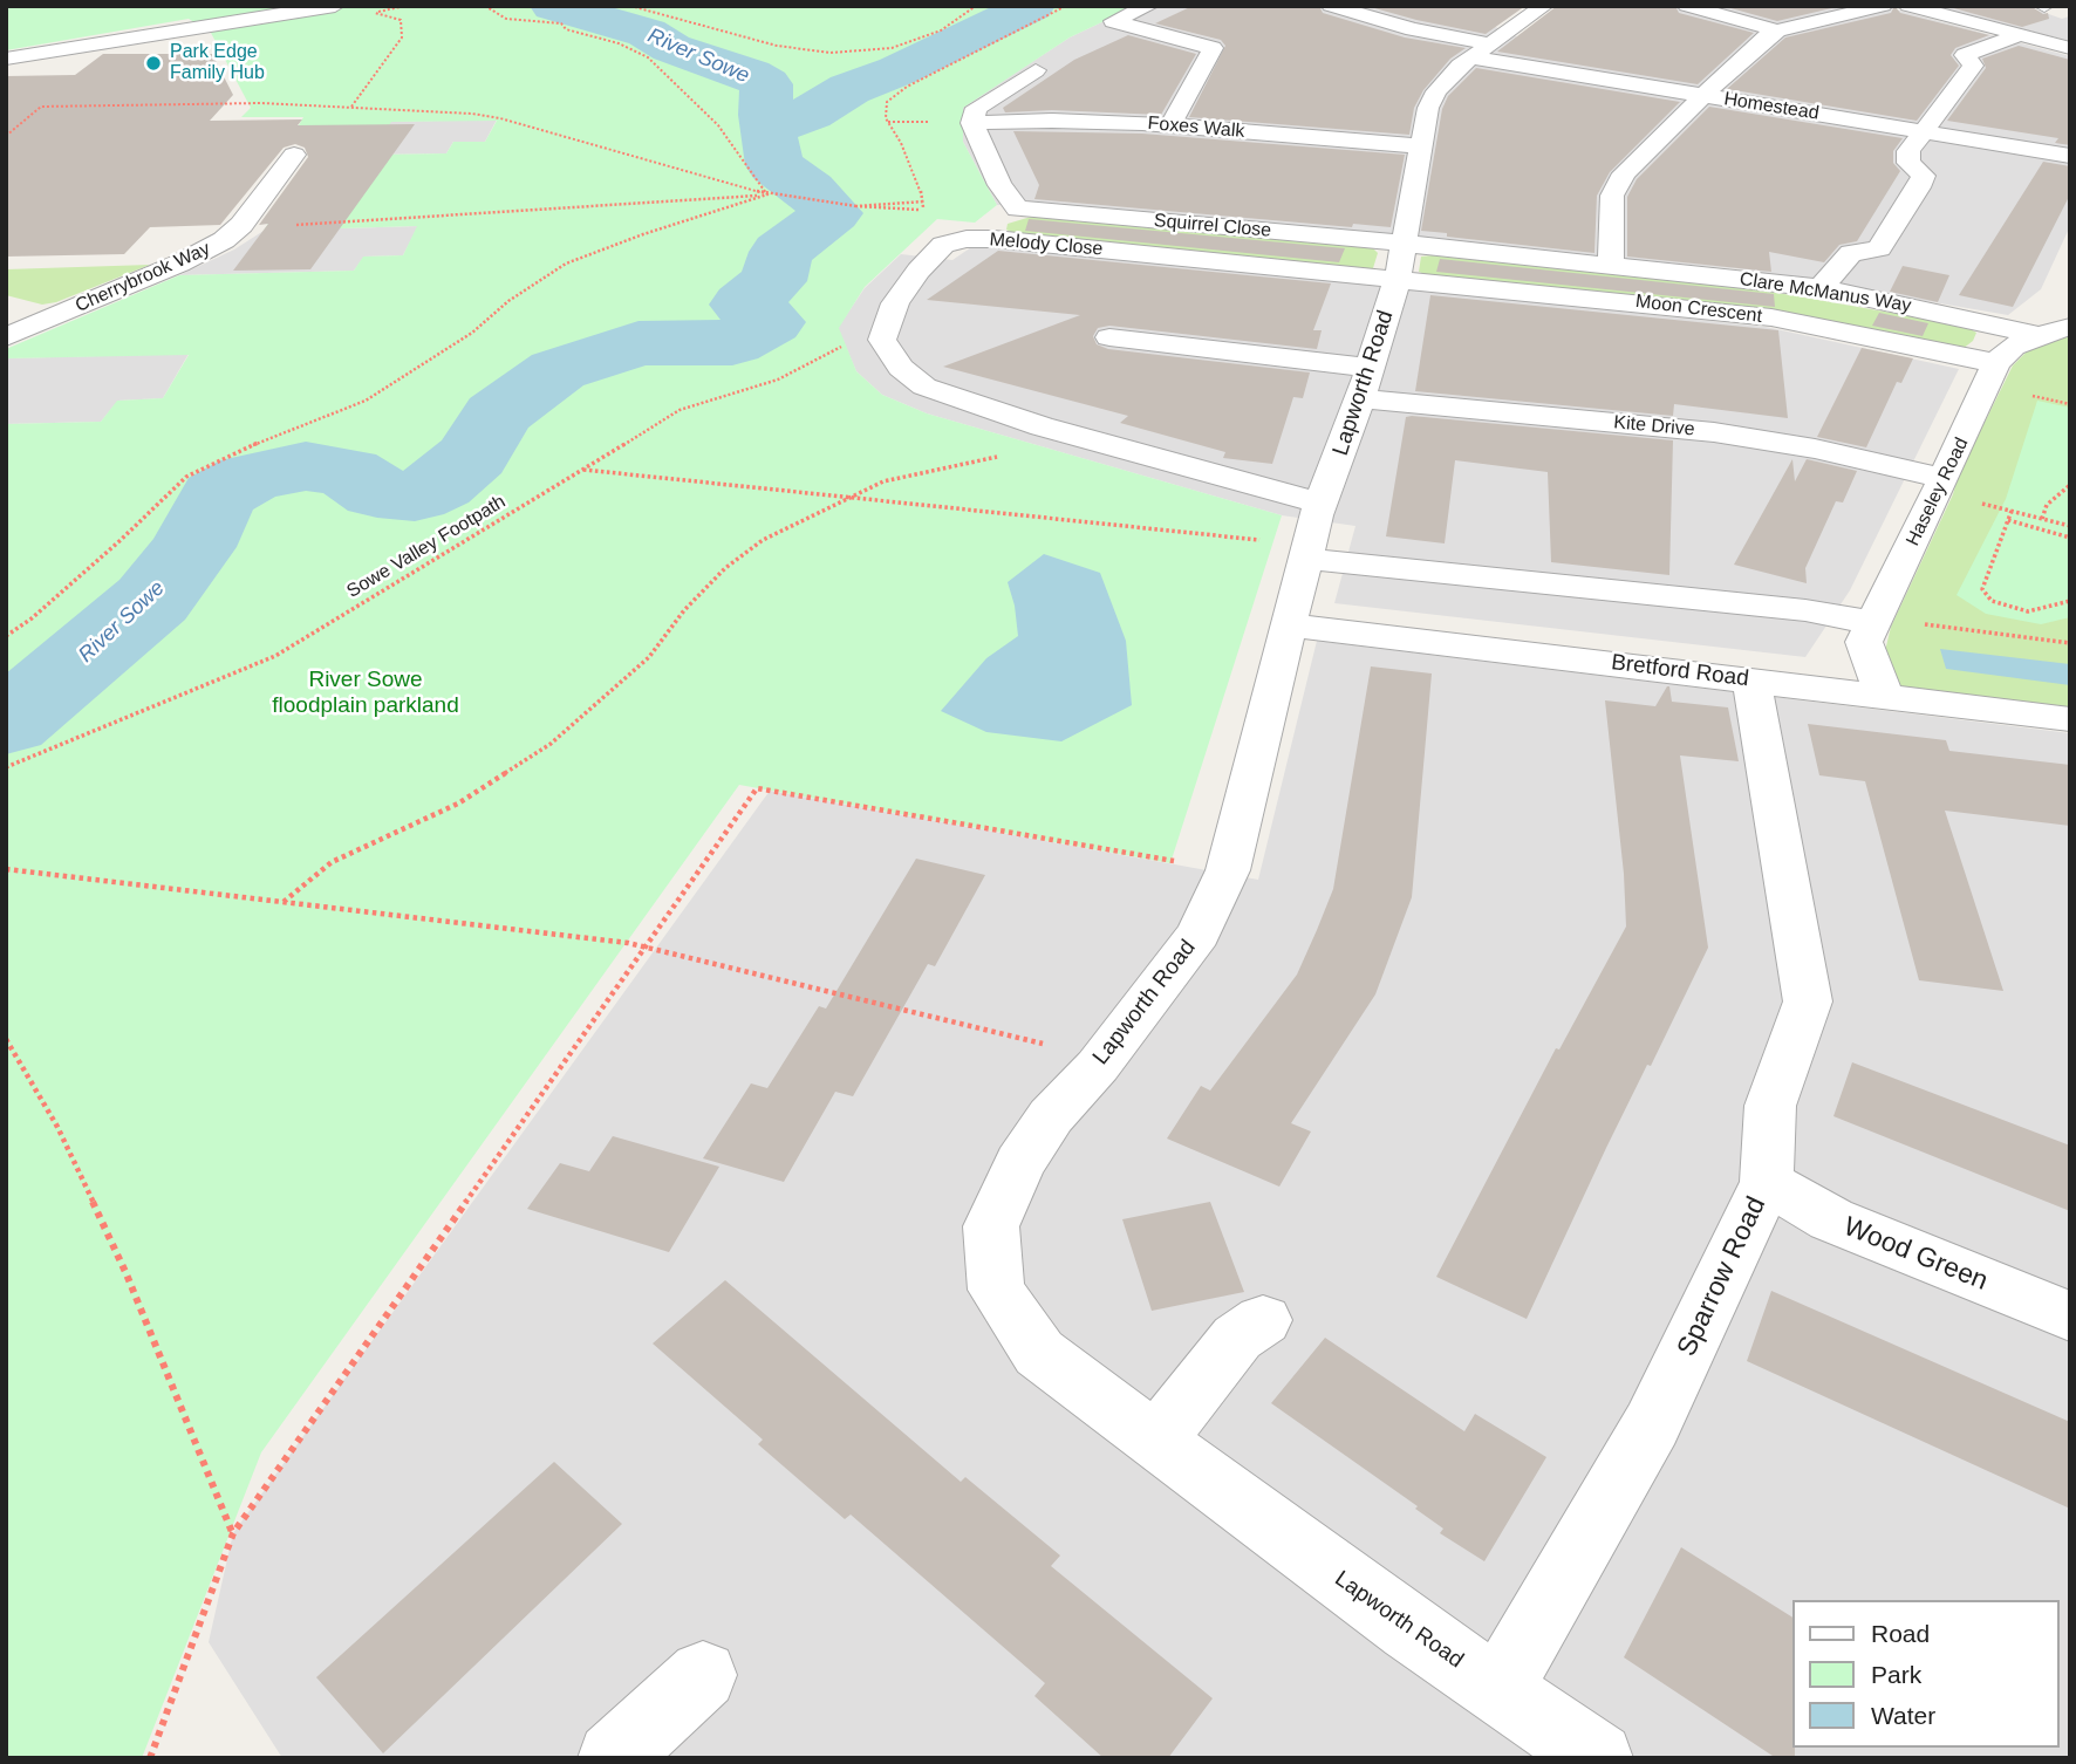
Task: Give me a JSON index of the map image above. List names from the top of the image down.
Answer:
{
  "streets": {
    "street": [
      "Homestead",
      "Foxes Walk",
      "Squirrel Close",
      "Melody Close",
      "Cherrybrook Way",
      "Clare McManus Way",
      "Moon Crescent",
      "Lapworth Road",
      "Kite Drive",
      "Haseley Road",
      "Bretford Road",
      "Wood Green",
      "Sparrow Road"
    ],
    "path": ["Sowe Valley Footpath"]
  },
  "crossings": [
    ["Homestead", "Lapworth Road"],
    ["Foxes Walk", "Lapworth Road"],
    ["Squirrel Close", "Melody Close"],
    ["Squirrel Close", "Clare McManus Way"],
    ["Squirrel Close", "Moon Crescent"],
    ["Squirrel Close", "Lapworth Road"],
    ["Melody Close", "Clare McManus Way"],
    ["Melody Close", "Moon Crescent"],
    ["Melody Close", "Lapworth Road"],
    ["Clare McManus Way", "Moon Crescent"],
    ["Clare McManus Way", "Lapworth Road"],
    ["Clare McManus Way", "Haseley Road"],
    ["Moon Crescent", "Lapworth Road"],
    ["Moon Crescent", "Haseley Road"],
    ["Lapworth Road", "Kite Drive"],
    ["Lapworth Road", "Bretford Road"],
    ["Lapworth Road", "Sparrow Road"],
    ["Kite Drive", "Haseley Road"],
    ["Haseley Road", "Bretford Road"],
    ["Bretford Road", "Sparrow Road"],
    ["Wood Green", "Sparrow Road"]
  ],
  "water": ["River Sowe"],
  "parks": ["River Sowe floodplain parkland"],
  "places": ["Park Edge Family Hub"],
  "legend": ["Road", "Park", "Water"]
}
